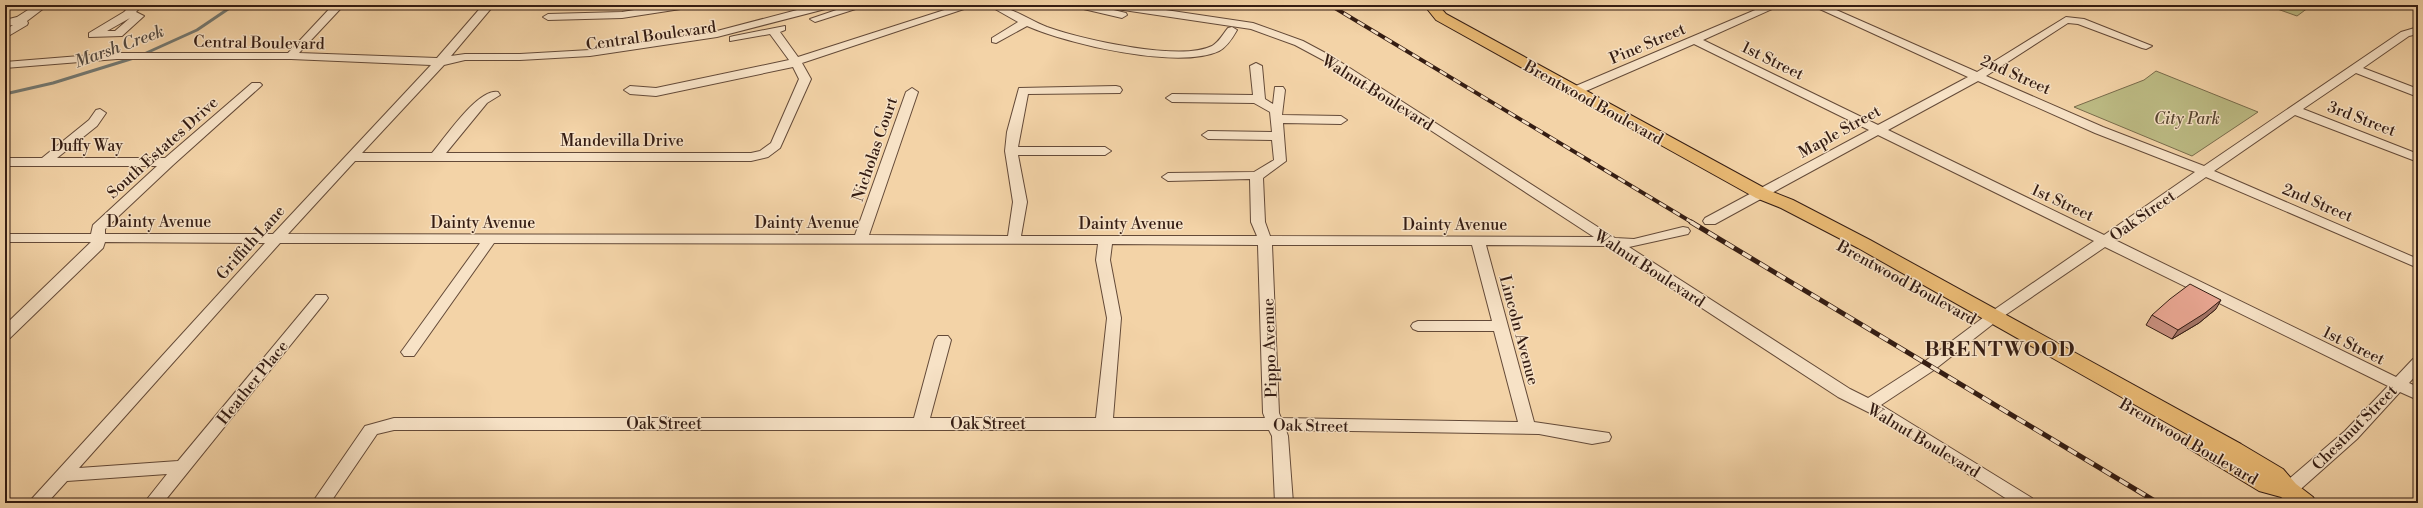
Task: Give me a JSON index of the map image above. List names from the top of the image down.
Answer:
{
  "streets": {
    "main road": ["Brentwood Boulevard"],
    "street": [
      "Central Boulevard",
      "Pine Street",
      "1st Street",
      "2nd Street",
      "Walnut Boulevard",
      "3rd Street",
      "Maple Street",
      "Mandevilla Drive",
      "Duffy Way",
      "South Estates Drive",
      "Nicholas Court",
      "Oak Street",
      "Dainty Avenue",
      "Griffith Lane",
      "Lincoln Avenue",
      "Pippo Avenue",
      "Heather Place",
      "Chestnut Street"
    ]
  },
  "crossings": [
    ["Central Boulevard", "Mandevilla Drive"],
    ["Central Boulevard", "Griffith Lane"],
    ["Pine Street", "1st Street"],
    ["Pine Street", "Brentwood Boulevard"],
    ["1st Street", "Maple Street"],
    ["1st Street", "Oak Street"],
    ["1st Street", "Chestnut Street"],
    ["2nd Street", "Maple Street"],
    ["2nd Street", "Oak Street"],
    ["Walnut Boulevard", "Oak Street"],
    ["Walnut Boulevard", "Dainty Avenue"],
    ["Brentwood Boulevard", "Maple Street"],
    ["Brentwood Boulevard", "Oak Street"],
    ["Brentwood Boulevard", "Chestnut Street"],
    ["3rd Street", "Oak Street"],
    ["Mandevilla Drive", "Griffith Lane"],
    ["Duffy Way", "South Estates Drive"],
    ["South Estates Drive", "Dainty Avenue"],
    ["Nicholas Court", "Dainty Avenue"],
    ["Oak Street", "Lincoln Avenue"],
    ["Oak Street", "Pippo Avenue"],
    ["Dainty Avenue", "Griffith Lane"],
    ["Dainty Avenue", "Lincoln Avenue"],
    ["Dainty Avenue", "Pippo Avenue"]
  ],
  "districts": ["BRENTWOOD"],
  "water": ["Marsh Creek"],
  "parks": ["City Park"]
}
